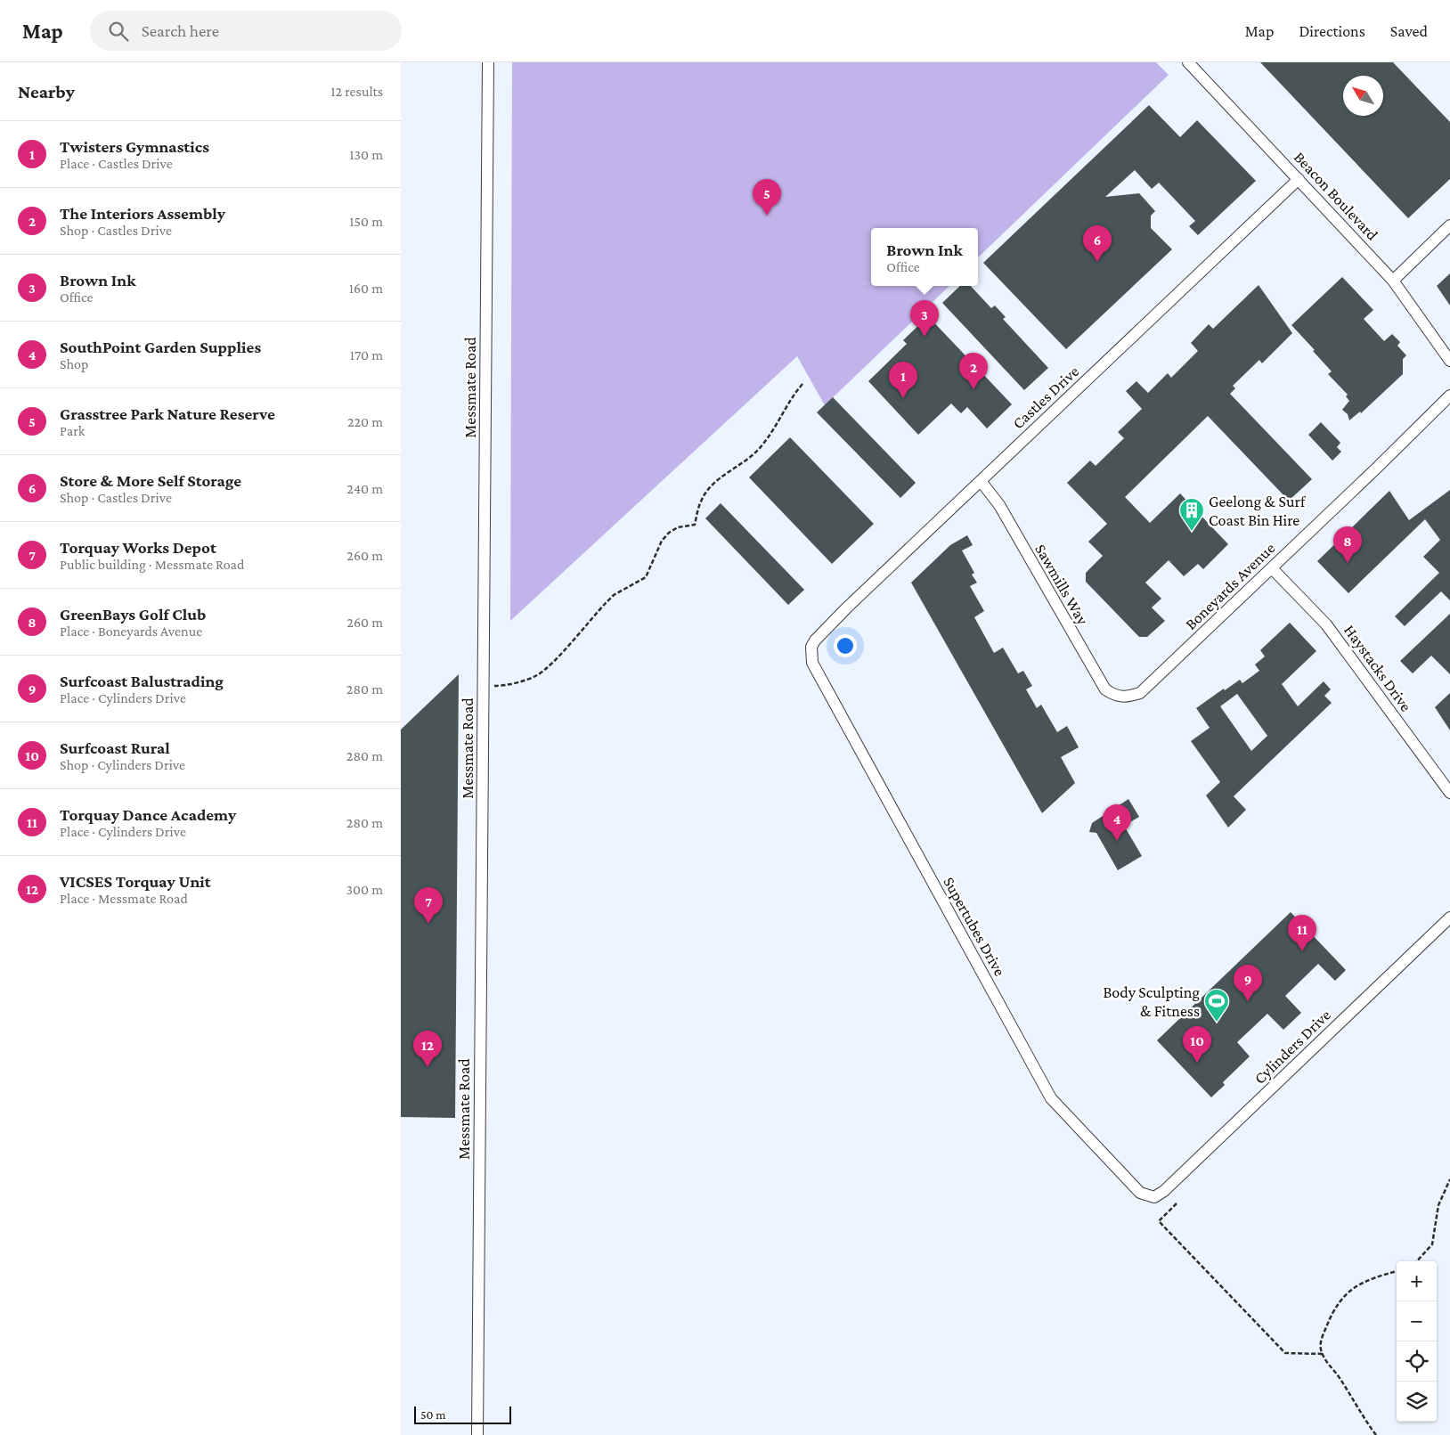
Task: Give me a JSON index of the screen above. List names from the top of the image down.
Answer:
{
  "streets": {
    "street": [
      "Beacon Boulevard",
      "Messmate Road",
      "Castles Drive",
      "Sawmills Way",
      "Boneyards Avenue",
      "Haystacks Drive",
      "Supertubes Drive",
      "Cylinders Drive"
    ]
  },
  "crossings": [
    ["Beacon Boulevard", "Castles Drive"],
    ["Castles Drive", "Sawmills Way"],
    ["Castles Drive", "Supertubes Drive"],
    ["Sawmills Way", "Boneyards Avenue"],
    ["Boneyards Avenue", "Haystacks Drive"],
    ["Supertubes Drive", "Cylinders Drive"]
  ],
  "places": {
    "building": ["Geelong & Surf Coast Bin Hire"],
    "sports": ["Body Sculpting & Fitness"]
  },
  "scale_bar": "50 m",
  "north": "top left",
  "page": {
    "header": "Map",
    "search": "Search here",
    "nav": ["Map", "Directions", "Saved"],
    "heading": ["Nearby", "12 results"],
    "list": [
      {
        "mark": "1",
        "name": "Twisters Gymnastics",
        "note": "Place · Castles Drive",
        "value": "130 m"
      },
      {
        "mark": "2",
        "name": "The Interiors Assembly",
        "note": "Shop · Castles Drive",
        "value": "150 m"
      },
      {
        "mark": "3",
        "name": "Brown Ink",
        "note": "Office",
        "value": "160 m"
      },
      {
        "mark": "4",
        "name": "SouthPoint Garden Supplies",
        "note": "Shop",
        "value": "170 m"
      },
      {
        "mark": "5",
        "name": "Grasstree Park Nature Reserve",
        "note": "Park",
        "value": "220 m"
      },
      {
        "mark": "6",
        "name": "Store & More Self Storage",
        "note": "Shop · Castles Drive",
        "value": "240 m"
      },
      {
        "mark": "7",
        "name": "Torquay Works Depot",
        "note": "Public building · Messmate Road",
        "value": "260 m"
      },
      {
        "mark": "8",
        "name": "GreenBays Golf Club",
        "note": "Place · Boneyards Avenue",
        "value": "260 m"
      },
      {
        "mark": "9",
        "name": "Surfcoast Balustrading",
        "note": "Place · Cylinders Drive",
        "value": "280 m"
      },
      {
        "mark": "10",
        "name": "Surfcoast Rural",
        "note": "Shop · Cylinders Drive",
        "value": "280 m"
      },
      {
        "mark": "11",
        "name": "Torquay Dance Academy",
        "note": "Place · Cylinders Drive",
        "value": "280 m"
      },
      {
        "mark": "12",
        "name": "VICSES Torquay Unit",
        "note": "Place · Messmate Road",
        "value": "300 m"
      }
    ],
    "pins": [
      "5",
      "6",
      "3",
      "2",
      "1",
      "8",
      "4",
      "7",
      "11",
      "9",
      "10",
      "12"
    ],
    "popup": ["Brown Ink", "Office"],
    "map_buttons": ["+", "−"],
    "scale": "50 m"
  }
}
